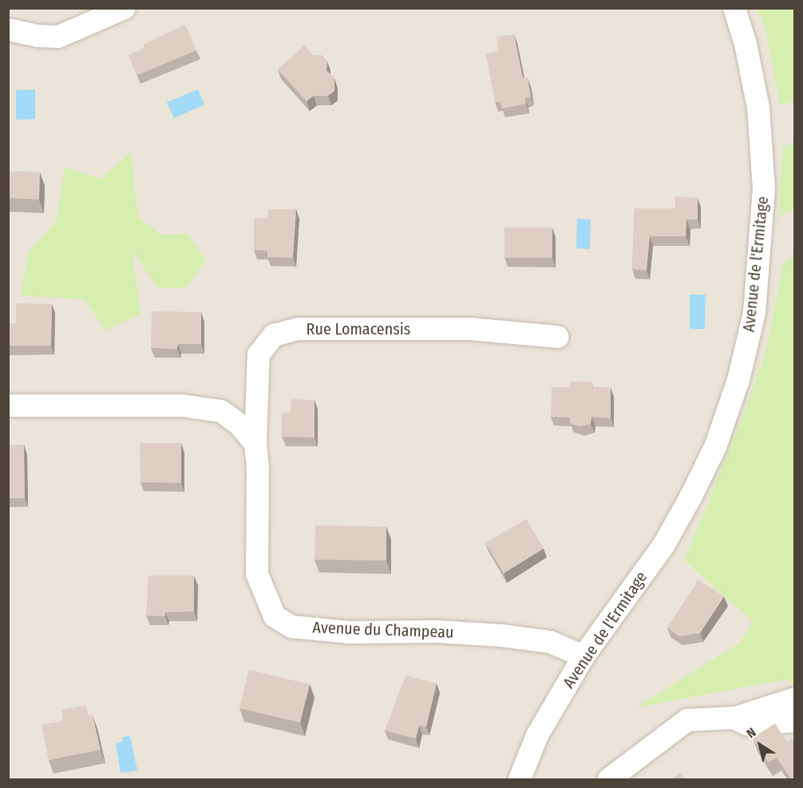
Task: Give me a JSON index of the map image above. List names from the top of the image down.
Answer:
{
  "streets": {
    "street": ["Avenue de l'Ermitage", "Rue Lomacensis", "Avenue du Champeau"]
  },
  "crossings": [
    ["Avenue de l'Ermitage", "Avenue du Champeau"],
    ["Rue Lomacensis", "Avenue du Champeau"]
  ],
  "north": "top left"
}
